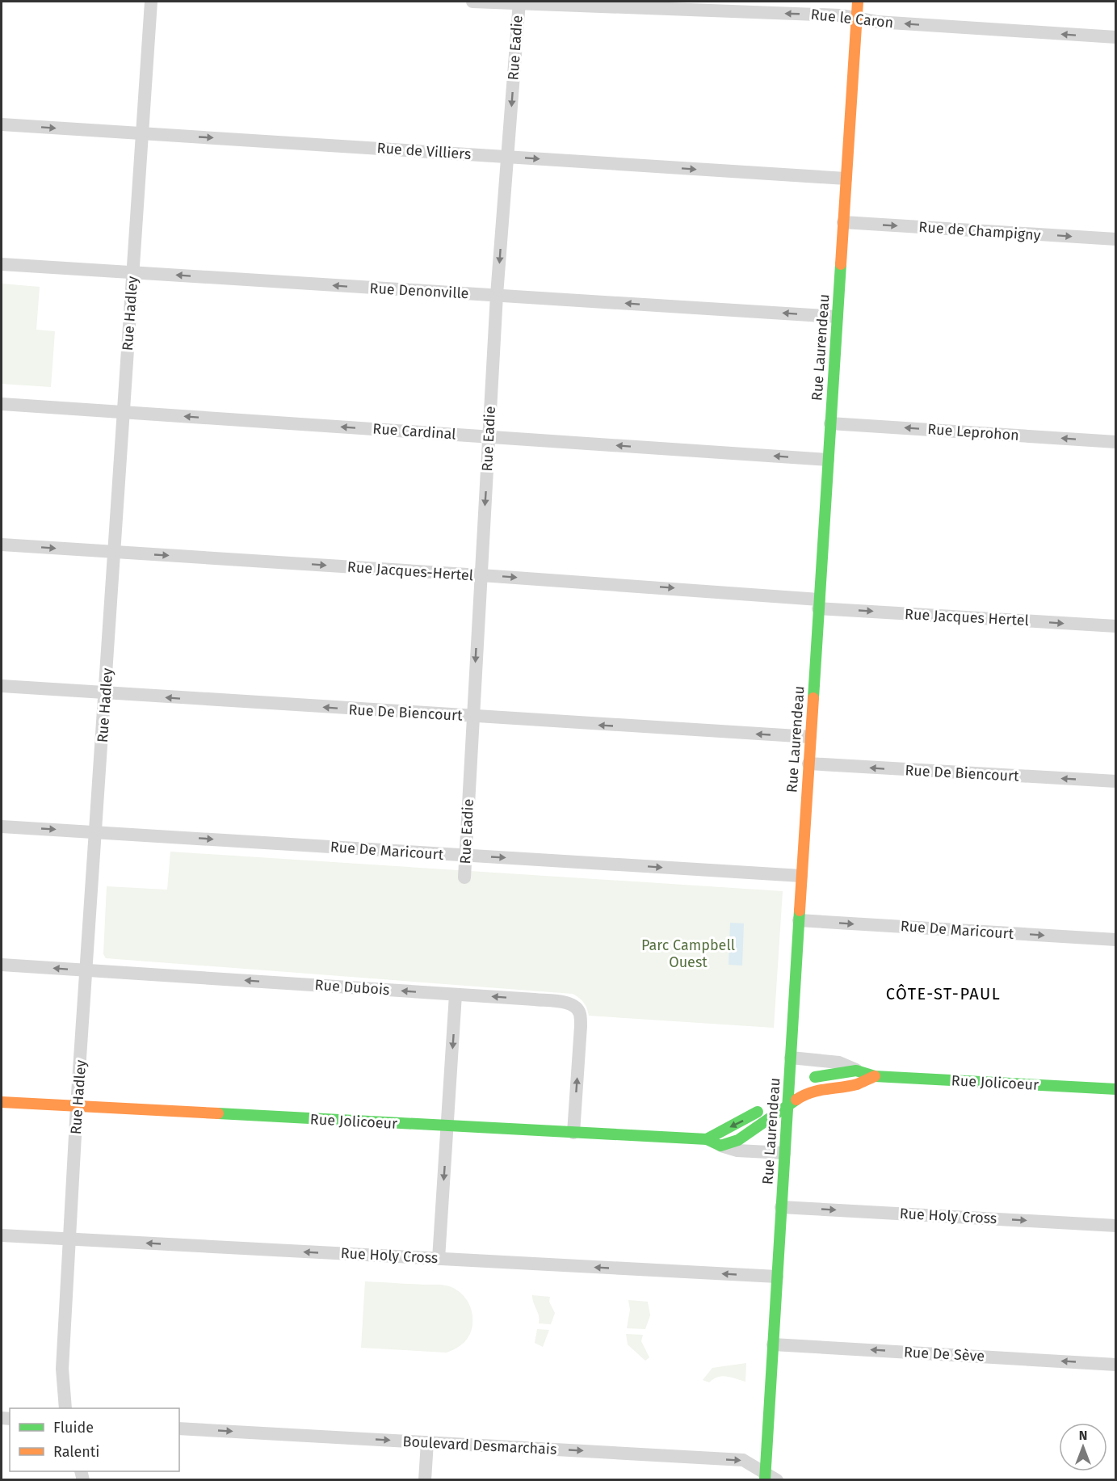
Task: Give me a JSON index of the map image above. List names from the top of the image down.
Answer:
{
  "streets": {
    "street": [
      "Rue le Caron",
      "Rue Eadie",
      "Rue de Villiers",
      "Rue de Champigny",
      "Rue Denonville",
      "Rue Hadley",
      "Rue Laurendeau",
      "Rue Cardinal",
      "Rue Leprohon",
      "Rue Jacques-Hertel",
      "Rue Jacques Hertel",
      "Rue De Biencourt",
      "Rue De Maricourt",
      "Rue Dubois",
      "Rue Jolicoeur",
      "Rue Holy Cross",
      "Rue De Sève",
      "Boulevard Desmarchais"
    ]
  },
  "crossings": [
    ["Rue le Caron", "Rue Eadie"],
    ["Rue le Caron", "Rue Laurendeau"],
    ["Rue Eadie", "Rue de Villiers"],
    ["Rue Eadie", "Rue Denonville"],
    ["Rue Eadie", "Rue Cardinal"],
    ["Rue Eadie", "Rue Jacques-Hertel"],
    ["Rue Eadie", "Rue De Biencourt"],
    ["Rue Eadie", "Rue De Maricourt"],
    ["Rue de Villiers", "Rue Hadley"],
    ["Rue de Villiers", "Rue Laurendeau"],
    ["Rue de Champigny", "Rue Laurendeau"],
    ["Rue Denonville", "Rue Hadley"],
    ["Rue Denonville", "Rue Laurendeau"],
    ["Rue Hadley", "Rue Cardinal"],
    ["Rue Hadley", "Rue Jacques-Hertel"],
    ["Rue Hadley", "Rue De Biencourt"],
    ["Rue Hadley", "Rue De Maricourt"],
    ["Rue Hadley", "Rue Dubois"],
    ["Rue Hadley", "Rue Jolicoeur"],
    ["Rue Hadley", "Rue Holy Cross"],
    ["Rue Laurendeau", "Rue Cardinal"],
    ["Rue Laurendeau", "Rue Leprohon"],
    ["Rue Laurendeau", "Rue Jacques-Hertel"],
    ["Rue Laurendeau", "Rue Jacques Hertel"],
    ["Rue Laurendeau", "Rue De Biencourt"],
    ["Rue Laurendeau", "Rue De Maricourt"],
    ["Rue Laurendeau", "Rue Jolicoeur"],
    ["Rue Laurendeau", "Rue Holy Cross"],
    ["Rue Laurendeau", "Rue De Sève"],
    ["Rue Laurendeau", "Boulevard Desmarchais"],
    ["Rue Jacques-Hertel", "Rue Jacques Hertel"],
    ["Rue Dubois", "Rue Jolicoeur"]
  ],
  "one_way": [
    "Rue le Caron",
    "Rue Eadie",
    "Rue de Villiers",
    "Rue de Champigny",
    "Rue Denonville",
    "Rue Cardinal",
    "Rue Leprohon",
    "Rue Jacques-Hertel",
    "Rue Jacques Hertel",
    "Rue De Biencourt",
    "Rue De Maricourt",
    "Rue Dubois",
    "Rue De Sève",
    "Boulevard Desmarchais"
  ],
  "districts": ["CÔTE-ST-PAUL"],
  "parks": ["Parc Campbell Ouest"],
  "legend": ["Fluide", "Ralenti"],
  "north": "top"
}
